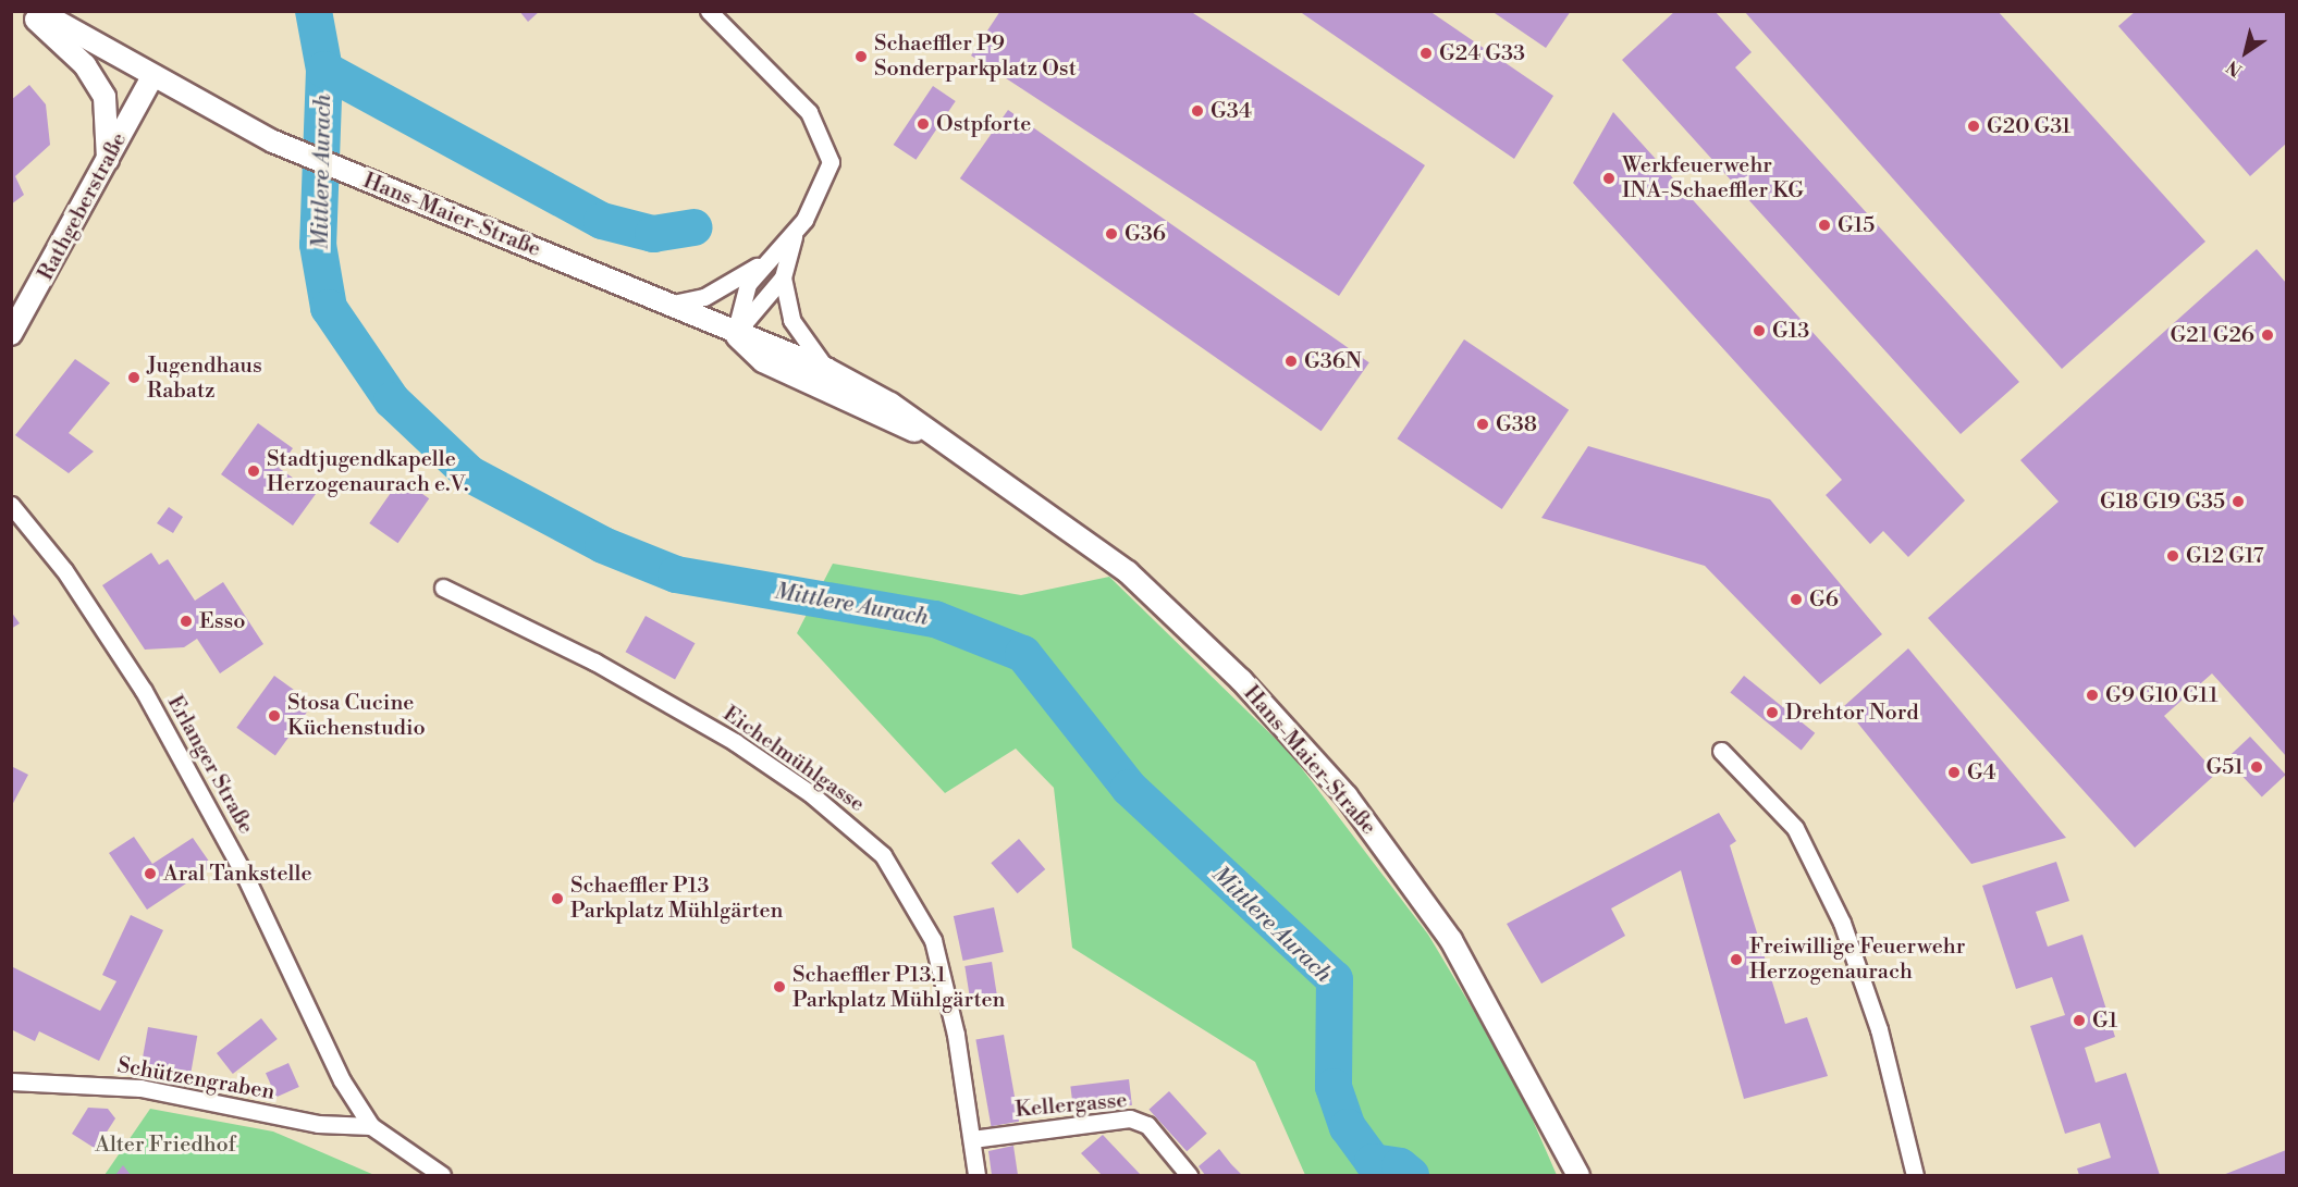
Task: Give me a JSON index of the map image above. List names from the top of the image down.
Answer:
{
  "streets": {
    "street": [
      "Rathgeberstraße",
      "Hans-Maier-Straße",
      "Eichelmühlgasse",
      "Erlanger Straße",
      "Schützengraben",
      "Kellergasse"
    ]
  },
  "crossings": [
    ["Rathgeberstraße", "Hans-Maier-Straße"],
    ["Eichelmühlgasse", "Kellergasse"],
    ["Erlanger Straße", "Schützengraben"]
  ],
  "water": ["Mittlere Aurach"],
  "parks": ["Alter Friedhof"],
  "places": [
    "G24 G33",
    "Schaeffler P9 Sonderparkplatz Ost",
    "G34",
    "Ostpforte",
    "G20 G31",
    "Werkfeuerwehr INA-Schaeffler KG",
    "G15",
    "G36",
    "G13",
    "G21 G26",
    "G36N",
    "Jugendhaus Rabatz",
    "G38",
    "Stadtjugendkapelle Herzogenaurach e.V.",
    "G18 G19 G35",
    "G12 G17",
    "G6",
    "Esso",
    "G9 G10 G11",
    "Drehtor Nord",
    "Stosa Cucine Küchenstudio",
    "G51",
    "G4",
    "Aral Tankstelle",
    "Schaeffler P13 Parkplatz Mühlgärten",
    "Freiwillige Feuerwehr Herzogenaurach",
    "Schaeffler P13.1 Parkplatz Mühlgärten",
    "G1"
  ],
  "north": "bottom left"
}
